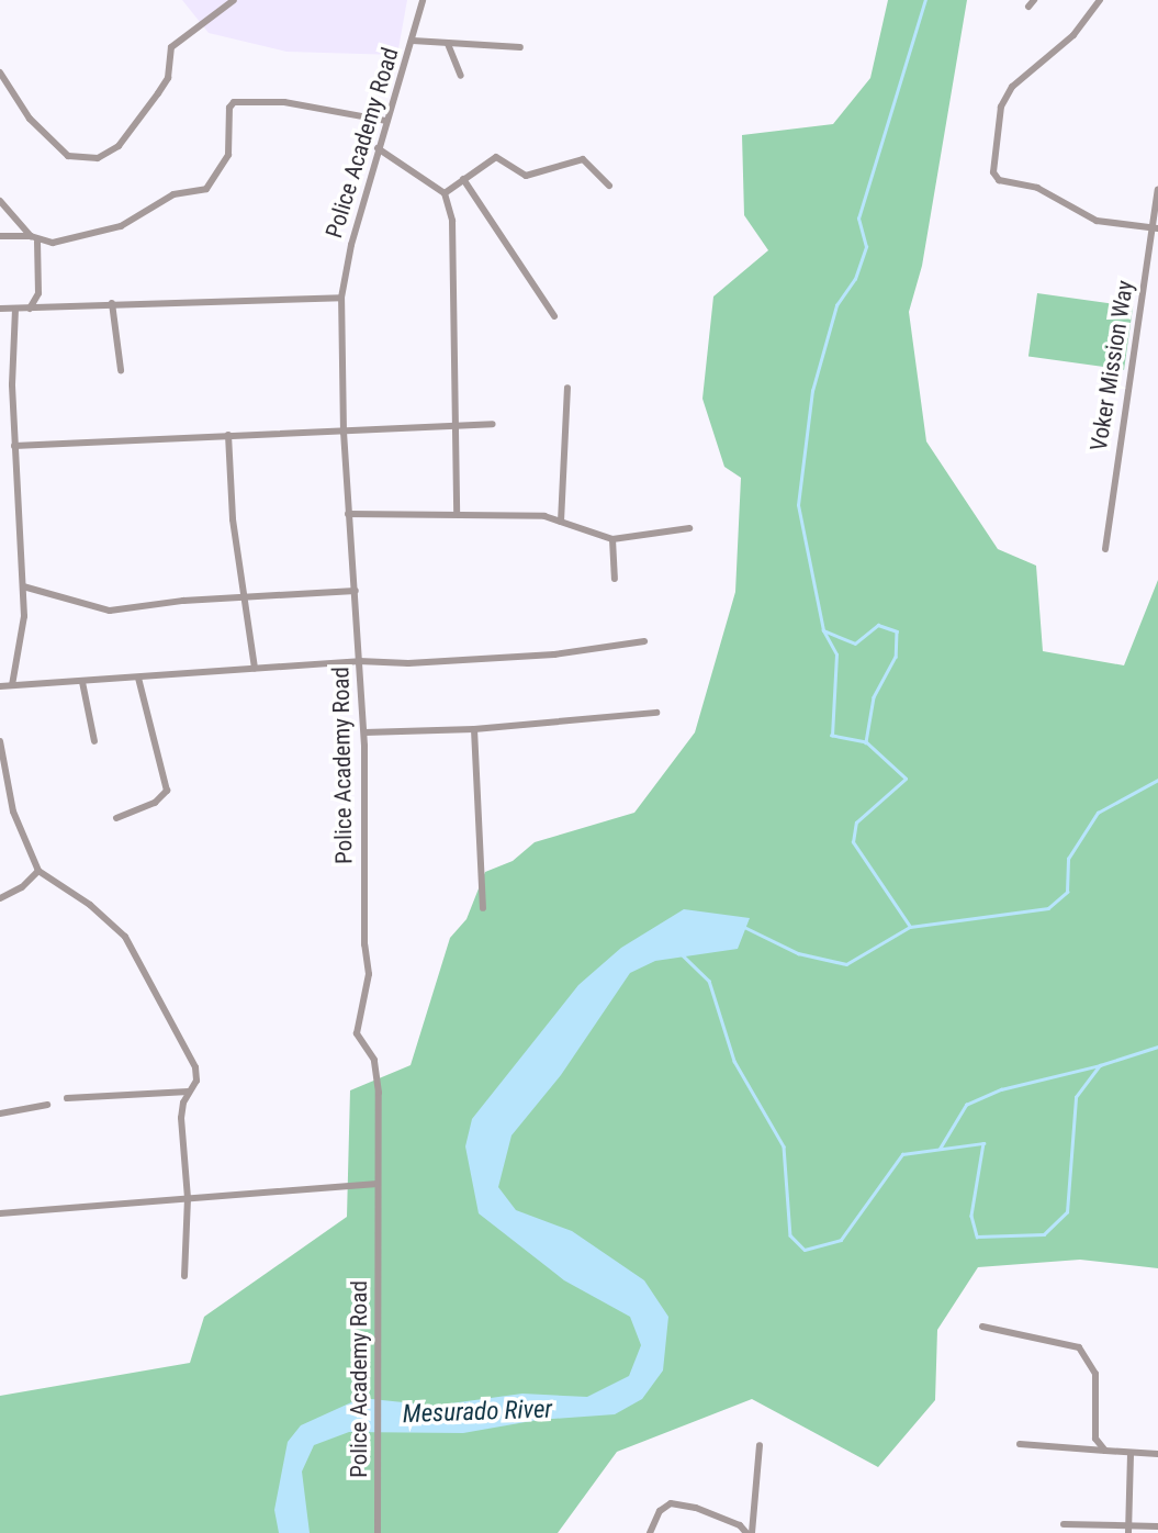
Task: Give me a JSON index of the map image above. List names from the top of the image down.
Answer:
{
  "streets": {
    "street": ["Police Academy Road", "Voker Mission Way"]
  },
  "water": ["Mesurado River"]
}
